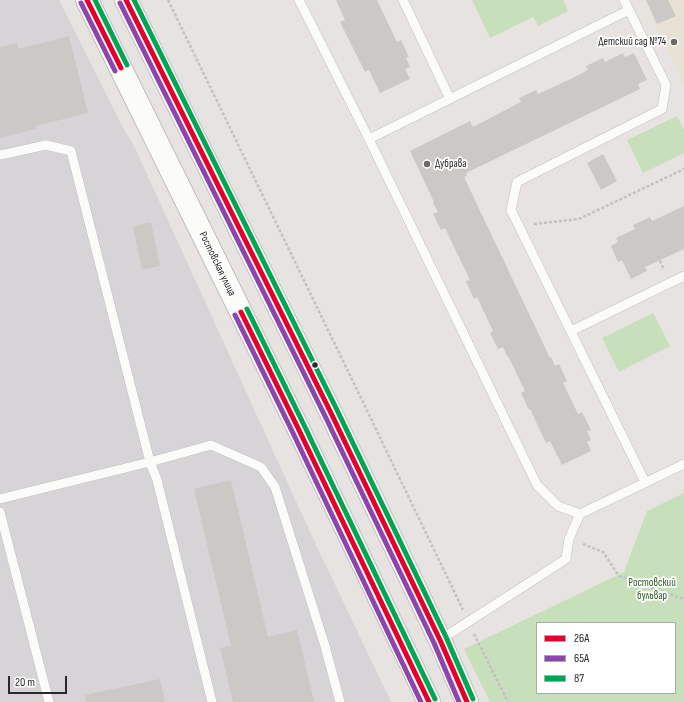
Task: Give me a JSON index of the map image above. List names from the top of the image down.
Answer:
{
  "streets": {
    "street": ["Ростовская улица"]
  },
  "parks": ["Ростовский бульвар"],
  "places": ["Детский сад №74", "Дубрава"],
  "lines": ["transit line 26А", "transit line 87", "transit line 65А"],
  "legend": ["26А", "65А", "87"],
  "scale_bar": "20 m"
}
